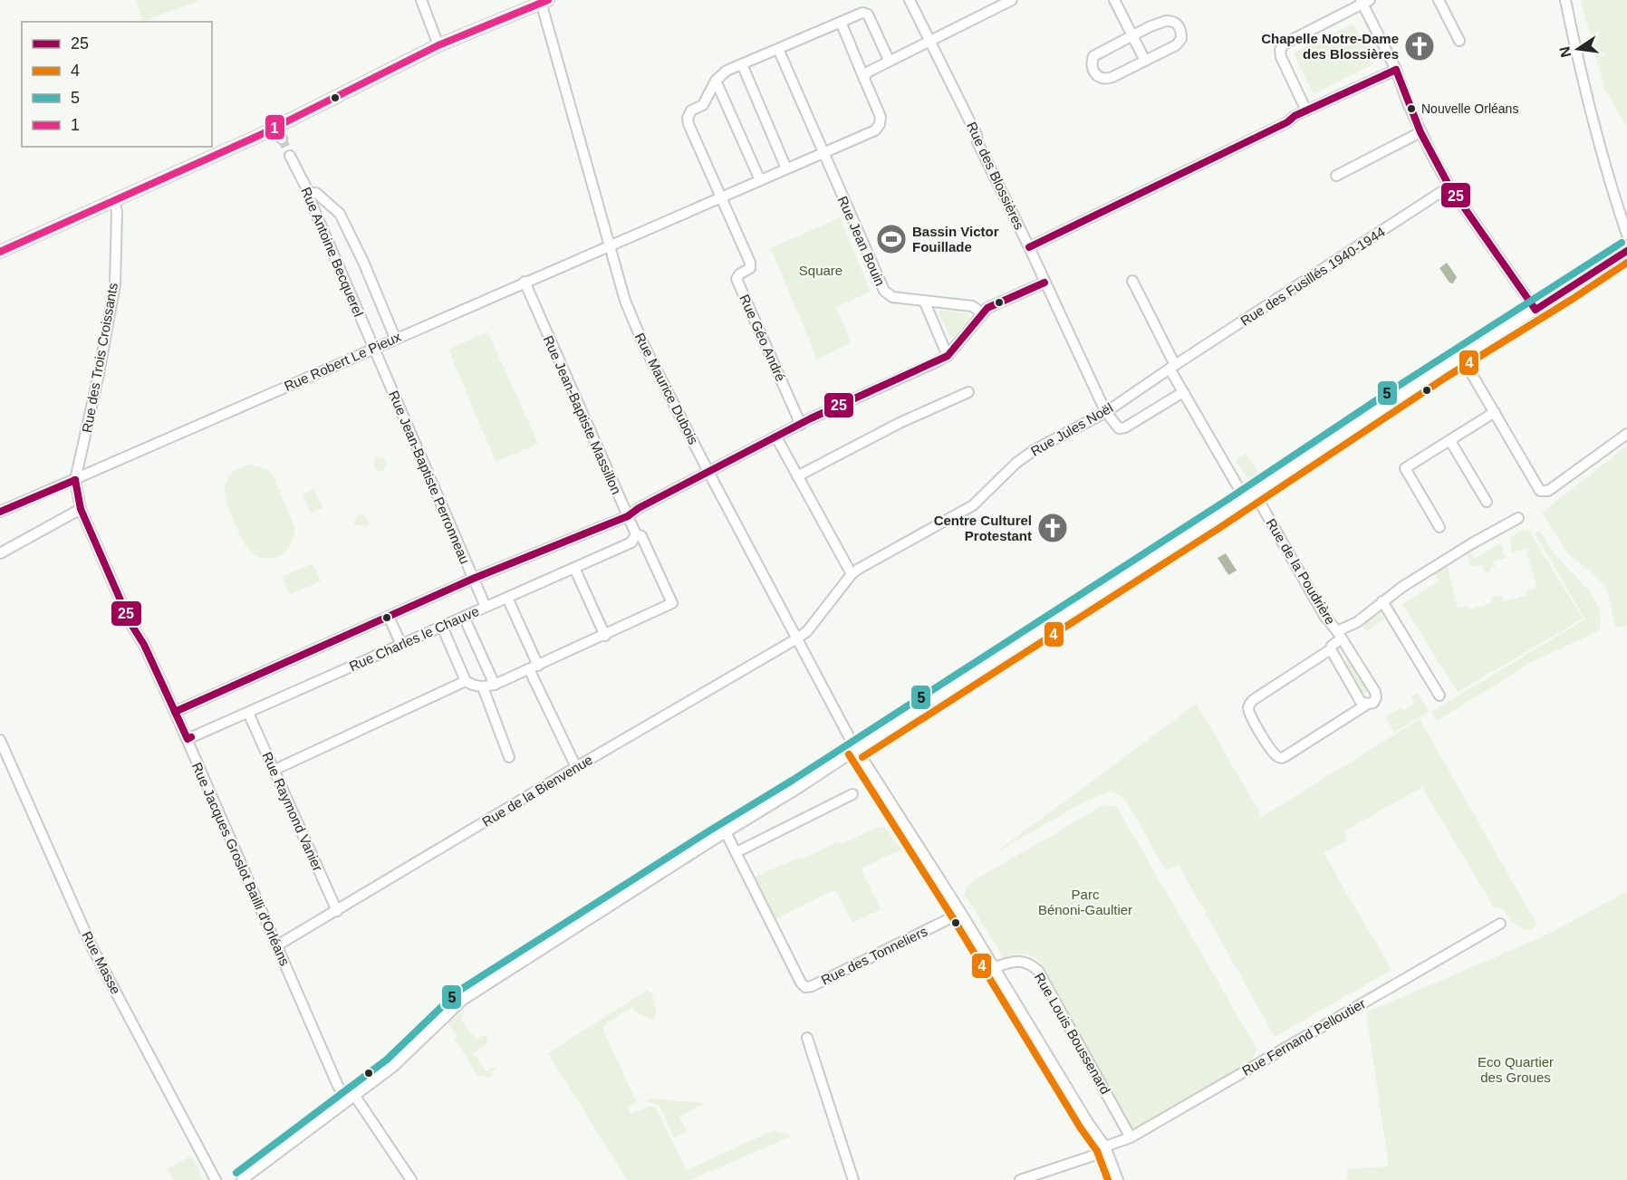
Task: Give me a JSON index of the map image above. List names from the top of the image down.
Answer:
{
  "streets": {
    "street": [
      "Rue des Blossières",
      "Rue Jean Bouin",
      "Rue Antoine Becquerel",
      "Rue des Fusillés 1940-1944",
      "Rue Géo André",
      "Rue des Trois Croissants",
      "Rue Robert Le Pieux",
      "Rue Maurice Dubois",
      "Rue Jean-Baptiste Massillon",
      "Rue Jules Noël",
      "Rue Jean-Baptiste Perronneau",
      "Rue de la Poudrière",
      "Rue Charles le Chauve",
      "Rue de la Bienvenue",
      "Rue Raymond Vanier",
      "Rue Jacques Groslot Bailli d'Orléans",
      "Rue des Tonneliers",
      "Rue Masse",
      "Rue Louis Boussenard",
      "Rue Fernand Pelloutier"
    ]
  },
  "crossings": [
    ["Rue des Blossières", "Rue Jules Noël"],
    ["Rue Jean Bouin", "Rue Robert Le Pieux"],
    ["Rue Antoine Becquerel", "Rue Robert Le Pieux"],
    ["Rue Antoine Becquerel", "Rue Jean-Baptiste Perronneau"],
    ["Rue des Fusillés 1940-1944", "Rue Jules Noël"],
    ["Rue Géo André", "Rue Robert Le Pieux"],
    ["Rue des Trois Croissants", "Rue Robert Le Pieux"],
    ["Rue des Trois Croissants", "Rue Jacques Groslot Bailli d'Orléans"],
    ["Rue Robert Le Pieux", "Rue Maurice Dubois"],
    ["Rue Robert Le Pieux", "Rue Jean-Baptiste Massillon"],
    ["Rue Robert Le Pieux", "Rue Jean-Baptiste Perronneau"],
    ["Rue Maurice Dubois", "Rue Jules Noël"],
    ["Rue Maurice Dubois", "Rue de la Bienvenue"],
    ["Rue Maurice Dubois", "Rue des Tonneliers"],
    ["Rue Maurice Dubois", "Rue Louis Boussenard"],
    ["Rue Maurice Dubois", "Rue Fernand Pelloutier"],
    ["Rue Jean-Baptiste Massillon", "Rue Charles le Chauve"],
    ["Rue Jules Noël", "Rue de la Bienvenue"],
    ["Rue Jean-Baptiste Perronneau", "Rue Charles le Chauve"],
    ["Rue Charles le Chauve", "Rue Raymond Vanier"],
    ["Rue Charles le Chauve", "Rue Jacques Groslot Bailli d'Orléans"],
    ["Rue de la Bienvenue", "Rue Raymond Vanier"],
    ["Rue de la Bienvenue", "Rue Jacques Groslot Bailli d'Orléans"],
    ["Rue Louis Boussenard", "Rue Fernand Pelloutier"]
  ],
  "parks": ["Square", "Parc Bénoni-Gaultier", "Eco Quartier des Groues"],
  "places": {
    "church": ["Chapelle Notre-Dame des Blossières", "Centre Culturel Protestant"],
    "other": ["Nouvelle Orléans"],
    "sports": ["Bassin Victor Fouillade"]
  },
  "lines": [
    "transit line 1",
    "transit line 25",
    "transit line 5",
    "transit line 4"
  ],
  "legend": [
    "25",
    "4",
    "5",
    "1"
  ],
  "north": "left"
}
